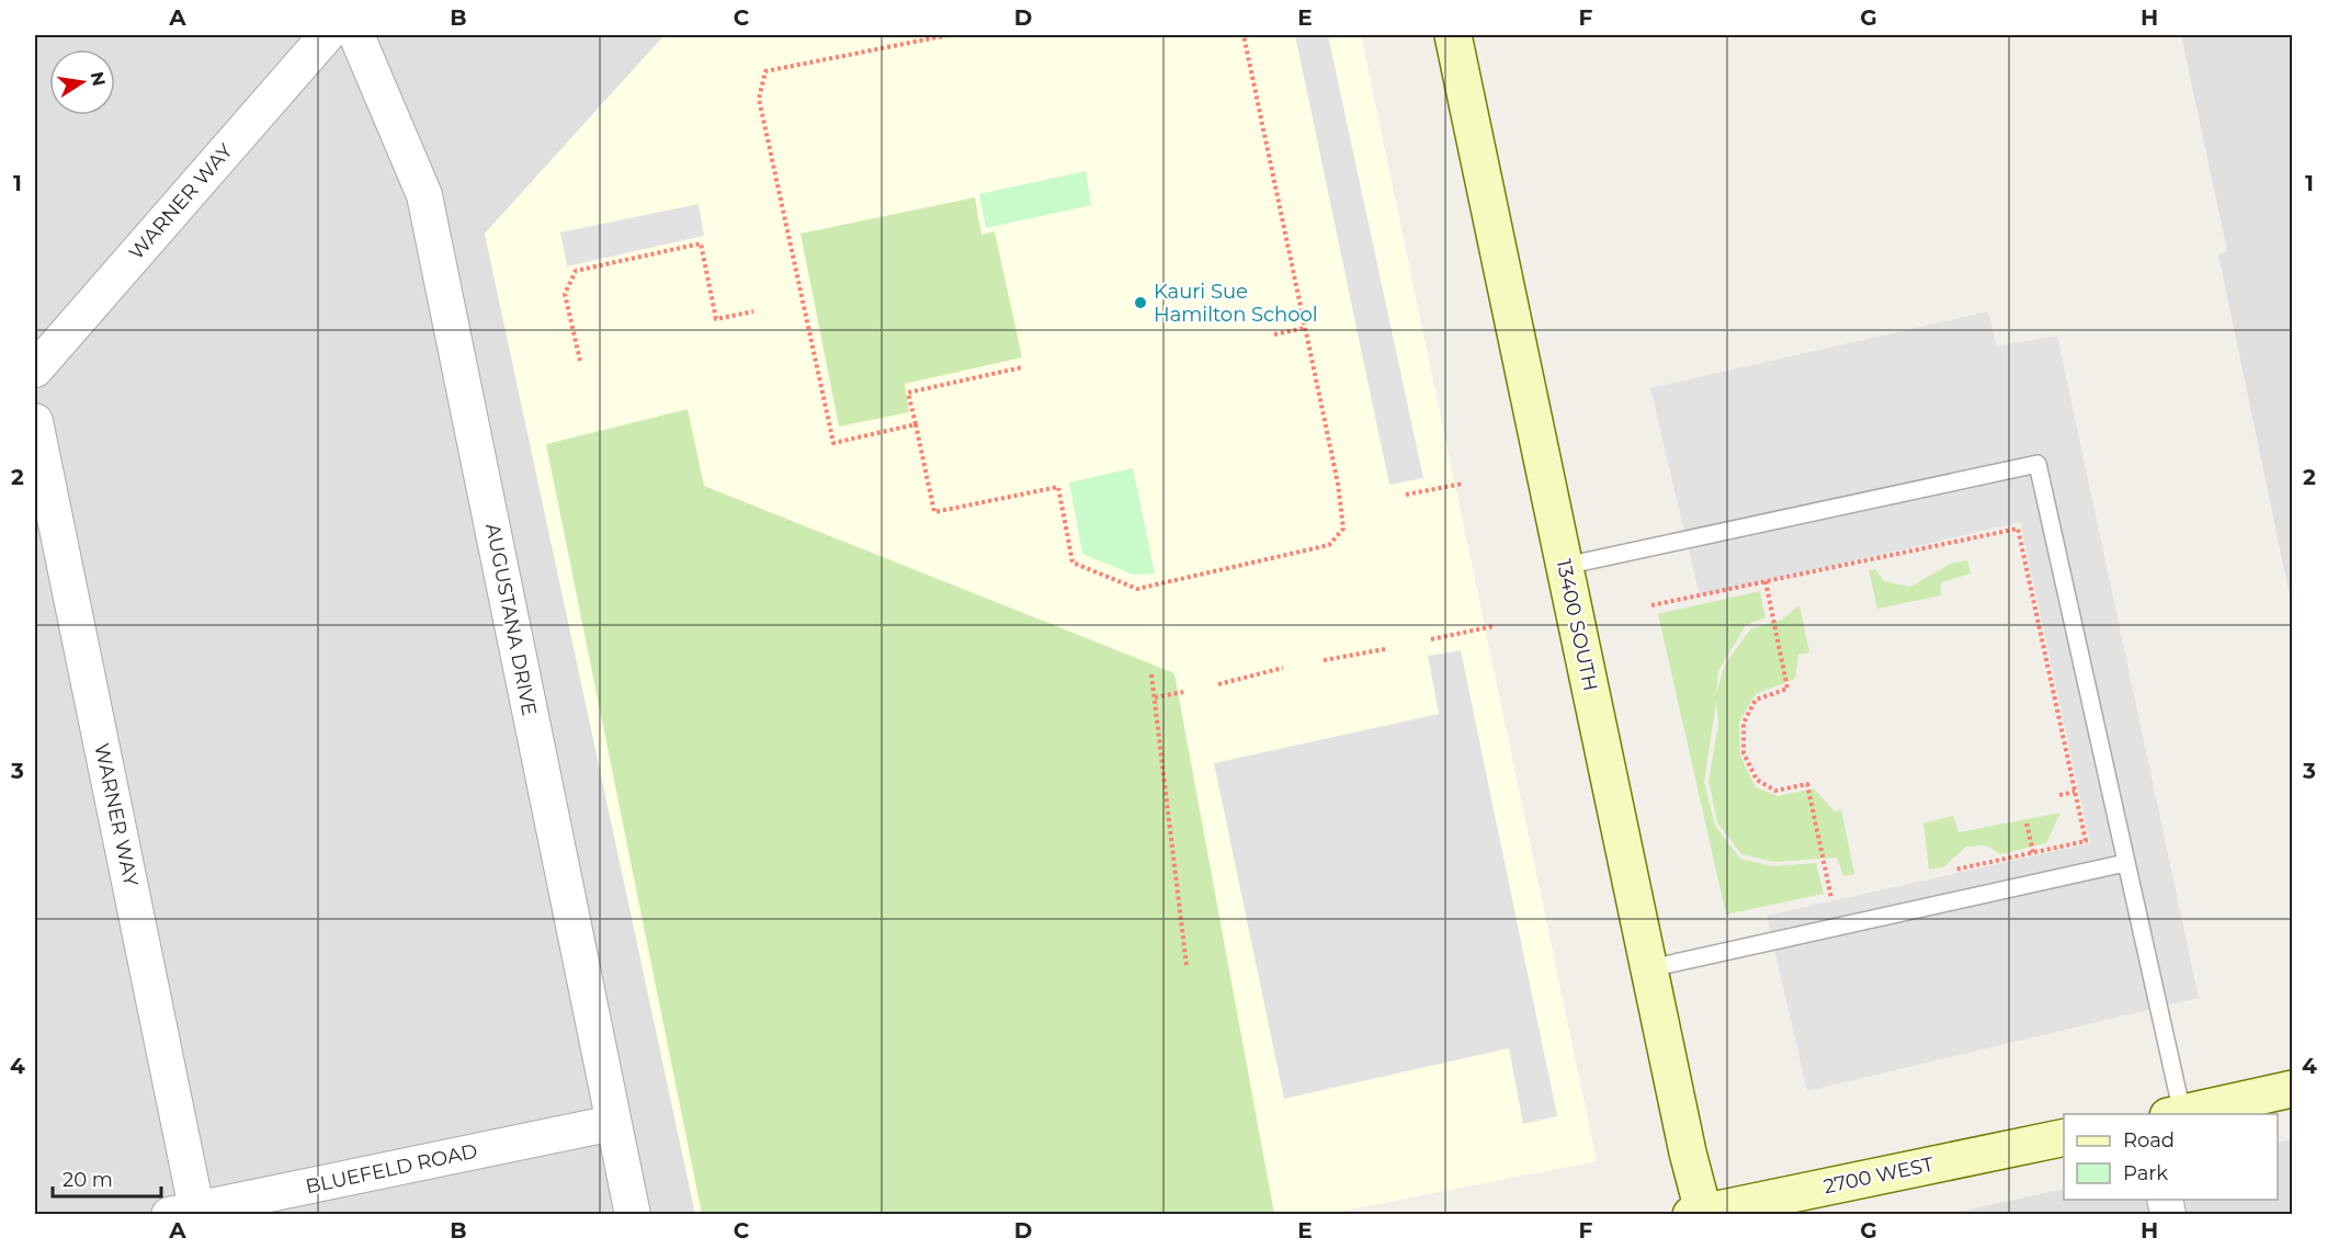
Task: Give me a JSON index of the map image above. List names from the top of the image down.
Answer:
{
  "streets": {
    "main road": ["13400 SOUTH", "2700 WEST"],
    "street": ["WARNER WAY", "AUGUSTANA DRIVE", "BLUEFELD ROAD"]
  },
  "crossings": [
    ["WARNER WAY", "BLUEFELD ROAD"],
    ["AUGUSTANA DRIVE", "BLUEFELD ROAD"],
    ["13400 SOUTH", "2700 WEST"]
  ],
  "places": ["Kauri Sue Hamilton School"],
  "legend": ["Road", "Park"],
  "scale_bar": "20 m",
  "north": "right",
  "grid": {
    "columns": [
      "A",
      "B",
      "C",
      "D",
      "E",
      "F",
      "G",
      "H"
    ],
    "rows": [
      "1",
      "2",
      "3",
      "4"
    ]
  }
}
